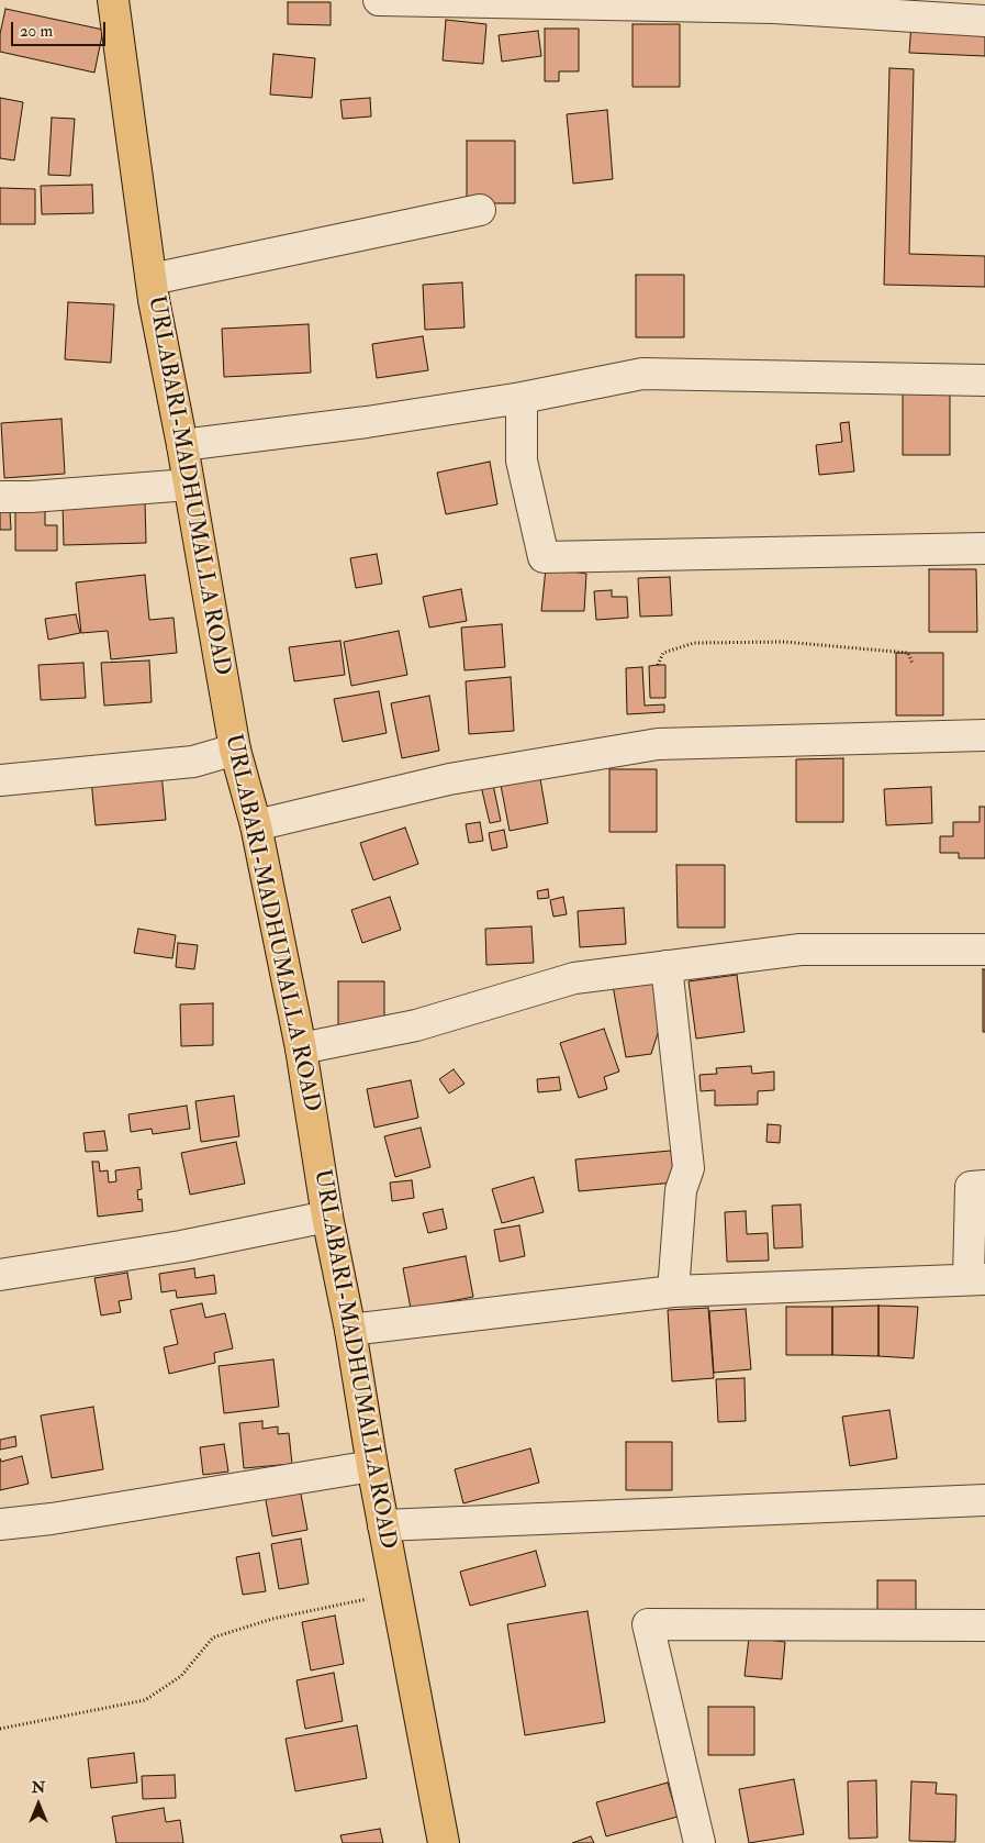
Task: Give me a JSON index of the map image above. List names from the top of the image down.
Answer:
{
  "streets": {
    "main road": ["URLABARI-MADHUMALLA ROAD"]
  },
  "scale_bar": "20 m",
  "north": "top"
}
